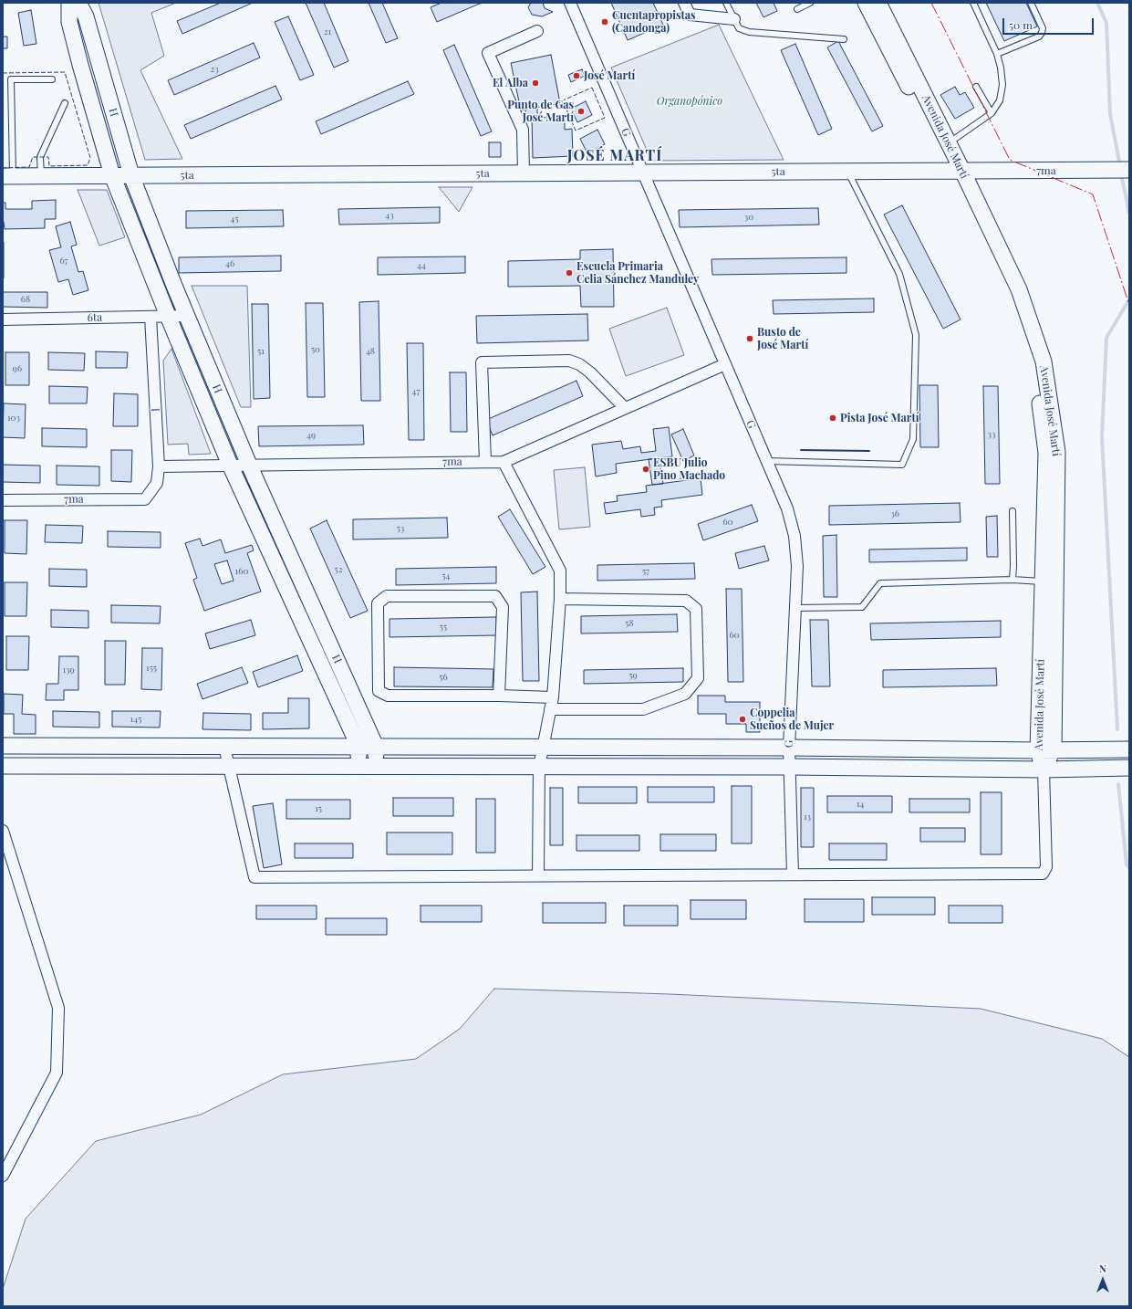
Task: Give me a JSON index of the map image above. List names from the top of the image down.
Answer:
{
  "streets": {
    "street": [
      "H",
      "G",
      "Avenida José Martí",
      "7ma",
      "5ta",
      "6ta",
      "I"
    ]
  },
  "crossings": [
    ["H", "7ma"],
    ["H", "5ta"],
    ["H", "6ta"],
    ["G", "7ma"],
    ["G", "5ta"],
    ["Avenida José Martí", "7ma"],
    ["Avenida José Martí", "5ta"],
    ["7ma", "5ta"],
    ["7ma", "I"],
    ["6ta", "I"]
  ],
  "districts": ["JOSÉ MARTÍ"],
  "parks": ["Organopónico"],
  "places": [
    "Cuentapropistas (Candonga)",
    "José Martí",
    "El Alba",
    "Punto de Gas José Martí",
    "Escuela Primaria Celia Sánchez Manduley",
    "Busto de José Martí",
    "Pista José Martí",
    "ESBU Julio Pino Machado",
    "Coppelia Sueños de Mujer"
  ],
  "house_numbers": [
    "21",
    "23",
    "43",
    "30",
    "45",
    "67",
    "46",
    "44",
    "68",
    "50",
    "51",
    "48",
    "96",
    "47",
    "103",
    "33",
    "49",
    "36",
    "60",
    "53",
    "52",
    "160",
    "57",
    "54",
    "58",
    "55",
    "60",
    "155",
    "139",
    "59",
    "56",
    "145",
    "14",
    "15",
    "13"
  ],
  "scale_bar": "50 m",
  "north": "top"
}
